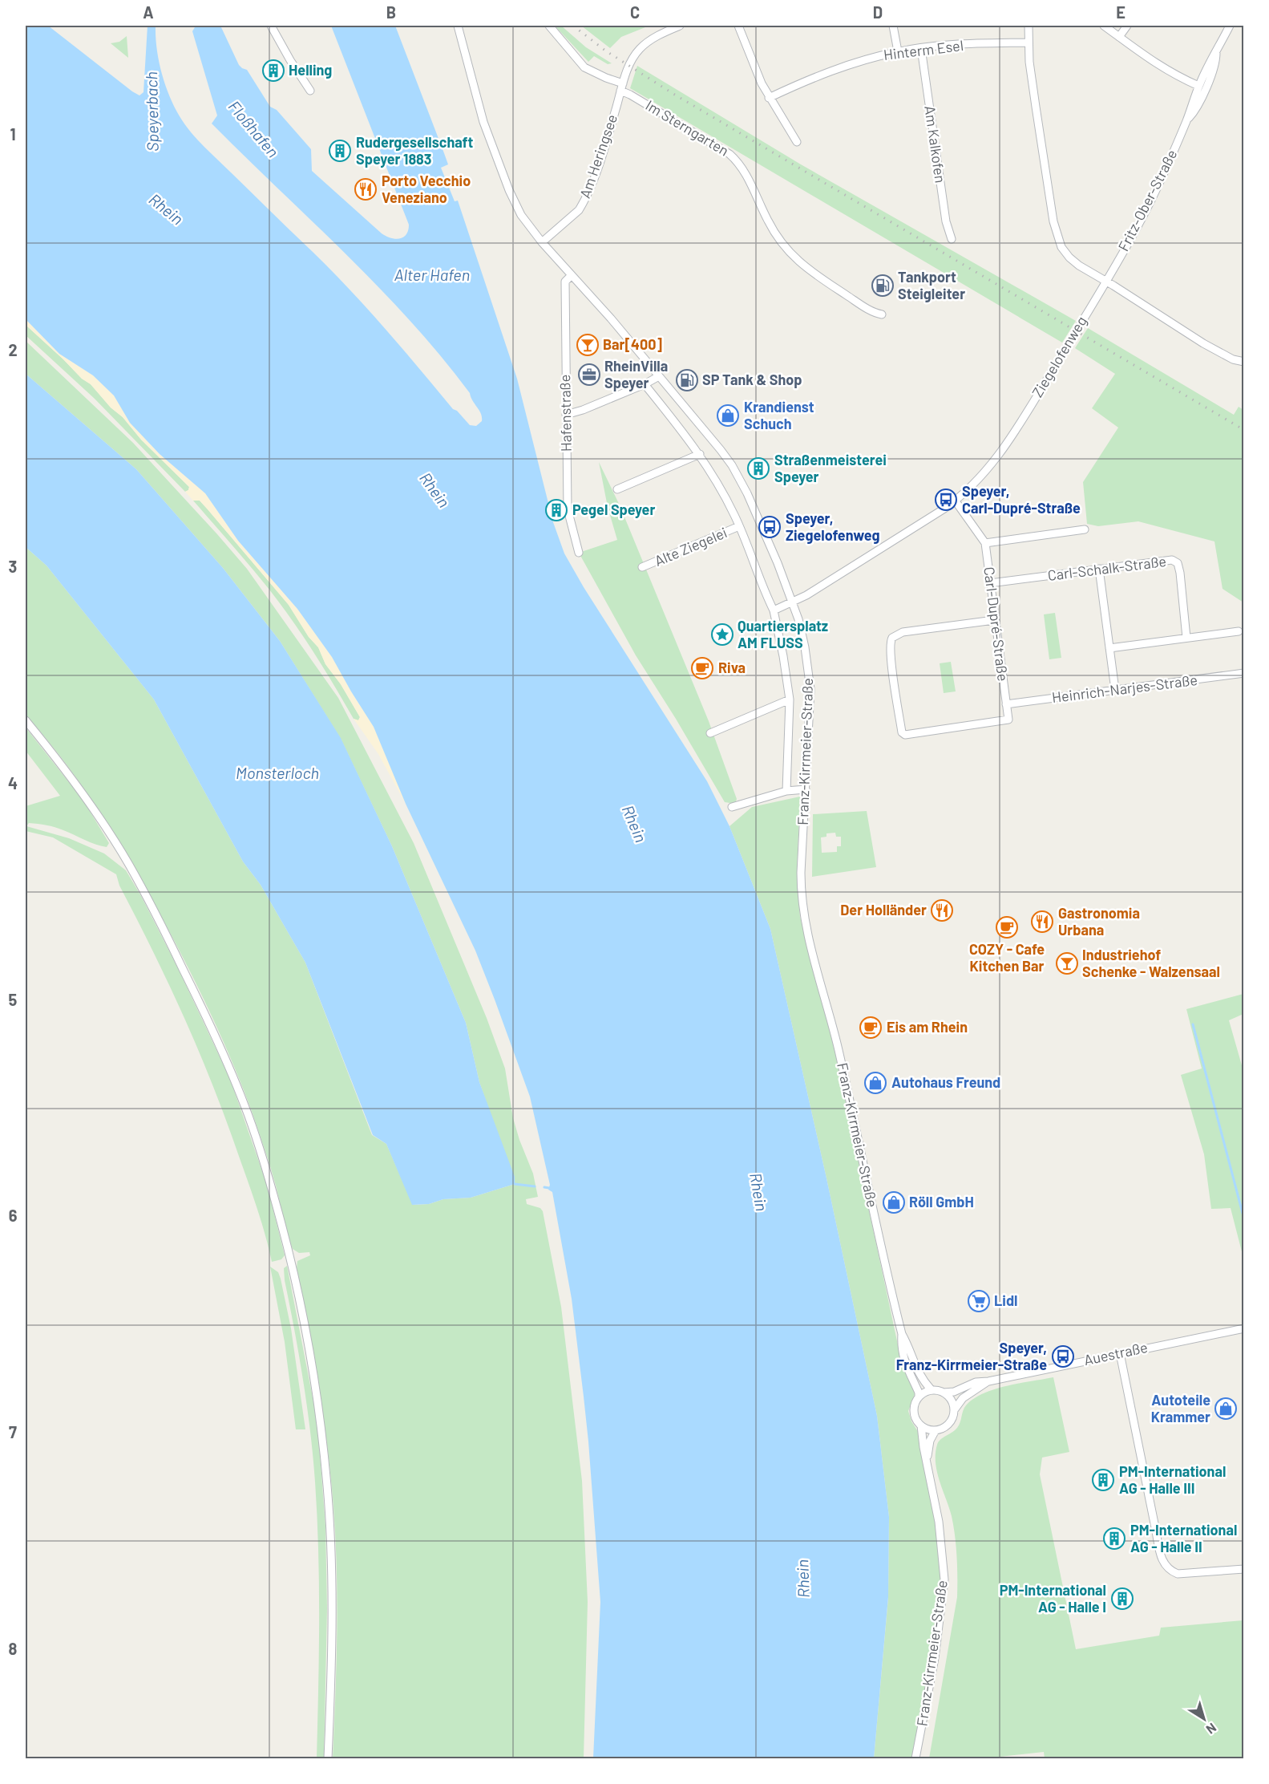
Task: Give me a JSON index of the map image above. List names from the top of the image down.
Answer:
{
  "streets": {
    "street": [
      "Hinterm Esel",
      "Im Sterngarten",
      "Am Kalkofen",
      "Am Heringsee",
      "Fritz-Ober-Straße",
      "Ziegelofenweg",
      "Hafenstraße",
      "Alte Ziegelei",
      "Carl-Schalk-Straße",
      "Carl-Dupré-Straße",
      "Heinrich-Narjes-Straße",
      "Franz-Kirrmeier-Straße",
      "Auestraße"
    ]
  },
  "crossings": [
    ["Hinterm Esel", "Am Kalkofen"],
    ["Im Sterngarten", "Am Heringsee"],
    ["Am Heringsee", "Franz-Kirrmeier-Straße"],
    ["Fritz-Ober-Straße", "Ziegelofenweg"],
    ["Ziegelofenweg", "Carl-Dupré-Straße"],
    ["Ziegelofenweg", "Franz-Kirrmeier-Straße"],
    ["Hafenstraße", "Franz-Kirrmeier-Straße"],
    ["Carl-Schalk-Straße", "Carl-Dupré-Straße"],
    ["Carl-Dupré-Straße", "Heinrich-Narjes-Straße"],
    ["Franz-Kirrmeier-Straße", "Auestraße"]
  ],
  "water": [
    "Speyerbach",
    "Floßhafen",
    "Rhein",
    "Alter Hafen",
    "Monsterloch"
  ],
  "places": {
    "building": [
      "Helling",
      "Rudergesellschaft Speyer 1883",
      "Straßenmeisterei Speyer",
      "Pegel Speyer",
      "PM-International AG - Halle III",
      "PM-International AG - Halle II",
      "PM-International AG - Halle I"
    ],
    "restaurant": ["Porto Vecchio Veneziano", "Der Holländer", "Gastronomia Urbana"],
    "fuel station": ["Tankport Steigleiter", "SP Tank & Shop"],
    "bar": ["Bar[400]", "Industriehof Schenke - Walzensaal"],
    "office": ["RheinVilla Speyer"],
    "shop": [
      "Krandienst Schuch",
      "Autohaus Freund",
      "Röll GmbH",
      "Autoteile Krammer"
    ],
    "bus stop": ["Speyer, Carl-Dupré-Straße", "Speyer, Ziegelofenweg", "Speyer, Franz-Kirrmeier-Straße"],
    "place": ["Quartiersplatz AM FLUSS"],
    "cafe": ["Riva", "COZY - Cafe Kitchen Bar", "Eis am Rhein"],
    "supermarket": ["Lidl"]
  },
  "north": "bottom right",
  "grid": {
    "columns": [
      "A",
      "B",
      "C",
      "D",
      "E"
    ],
    "rows": [
      "1",
      "2",
      "3",
      "4",
      "5",
      "6",
      "7",
      "8"
    ]
  }
}
